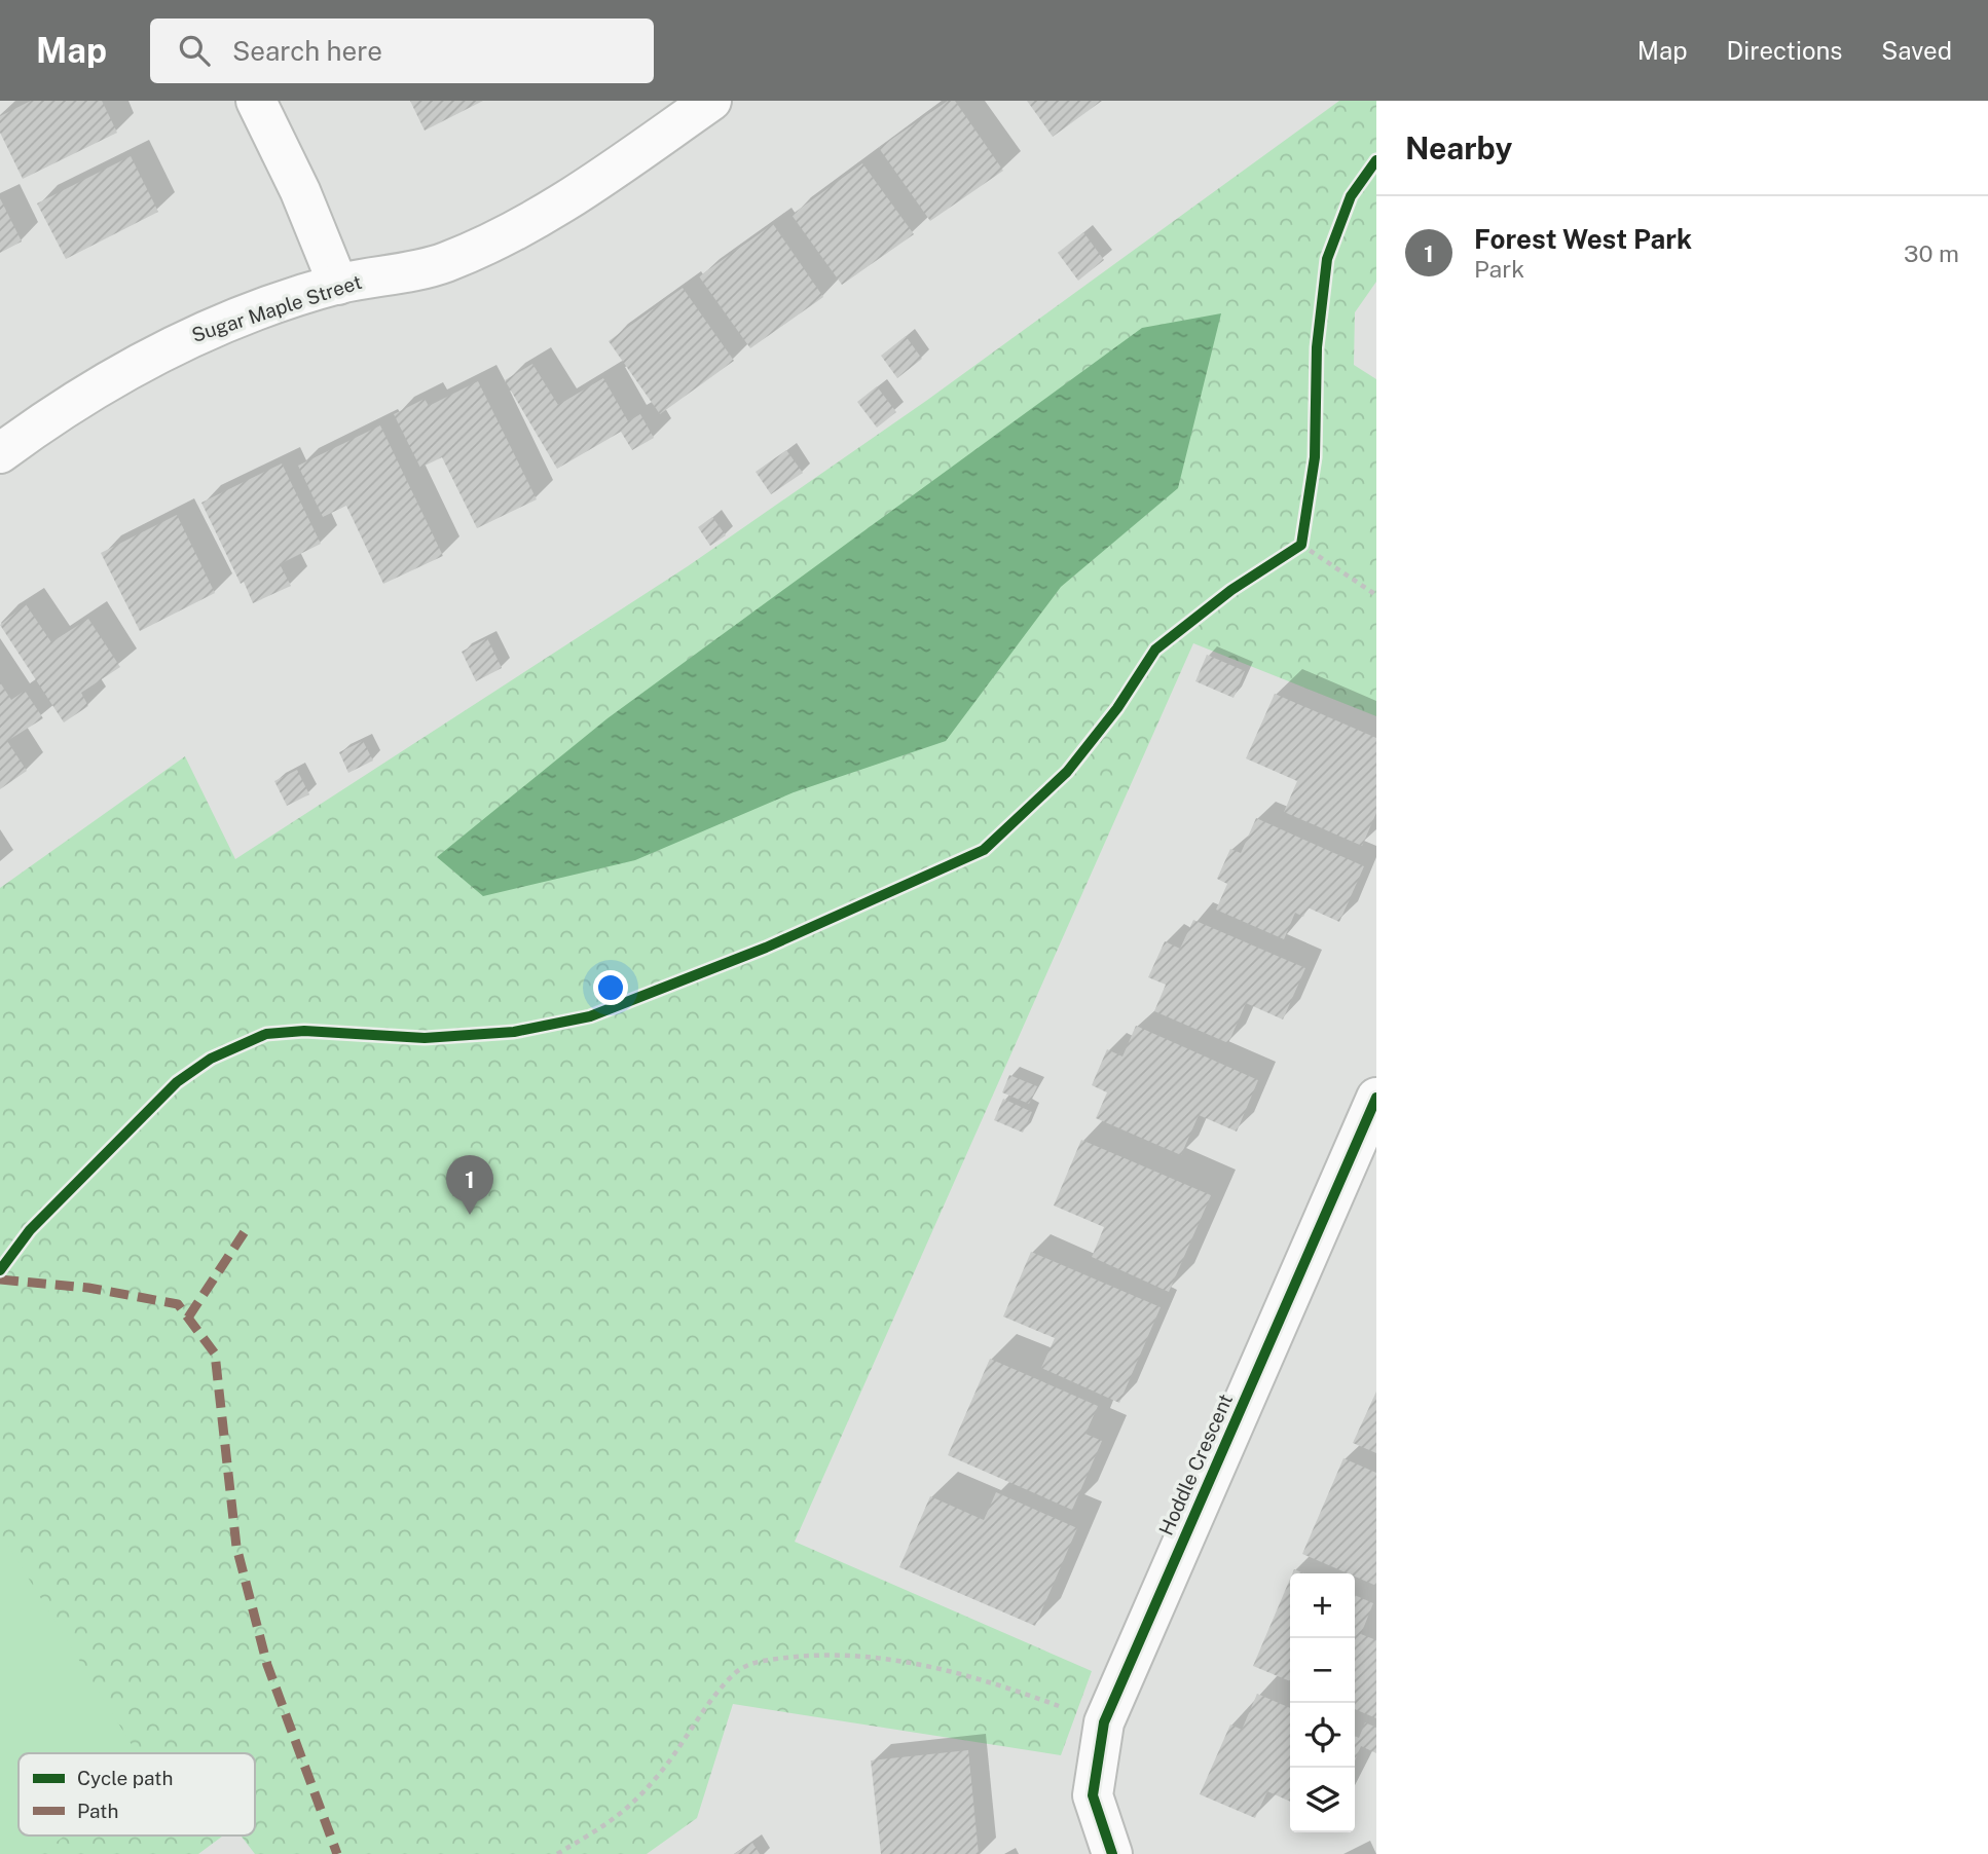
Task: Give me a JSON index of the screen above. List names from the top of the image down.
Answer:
{
  "streets": {
    "street": ["Sugar Maple Street", "Hoddle Crescent"]
  },
  "legend": ["Cycle path", "Path"],
  "page": {
    "header": "Map",
    "search": "Search here",
    "nav": ["Map", "Directions", "Saved"],
    "heading": "Nearby",
    "list": [
      {
        "mark": "1",
        "name": "Forest West Park",
        "note": "Park",
        "value": "30 m"
      }
    ],
    "pins": "1",
    "map_buttons": ["+", "−"]
  }
}
